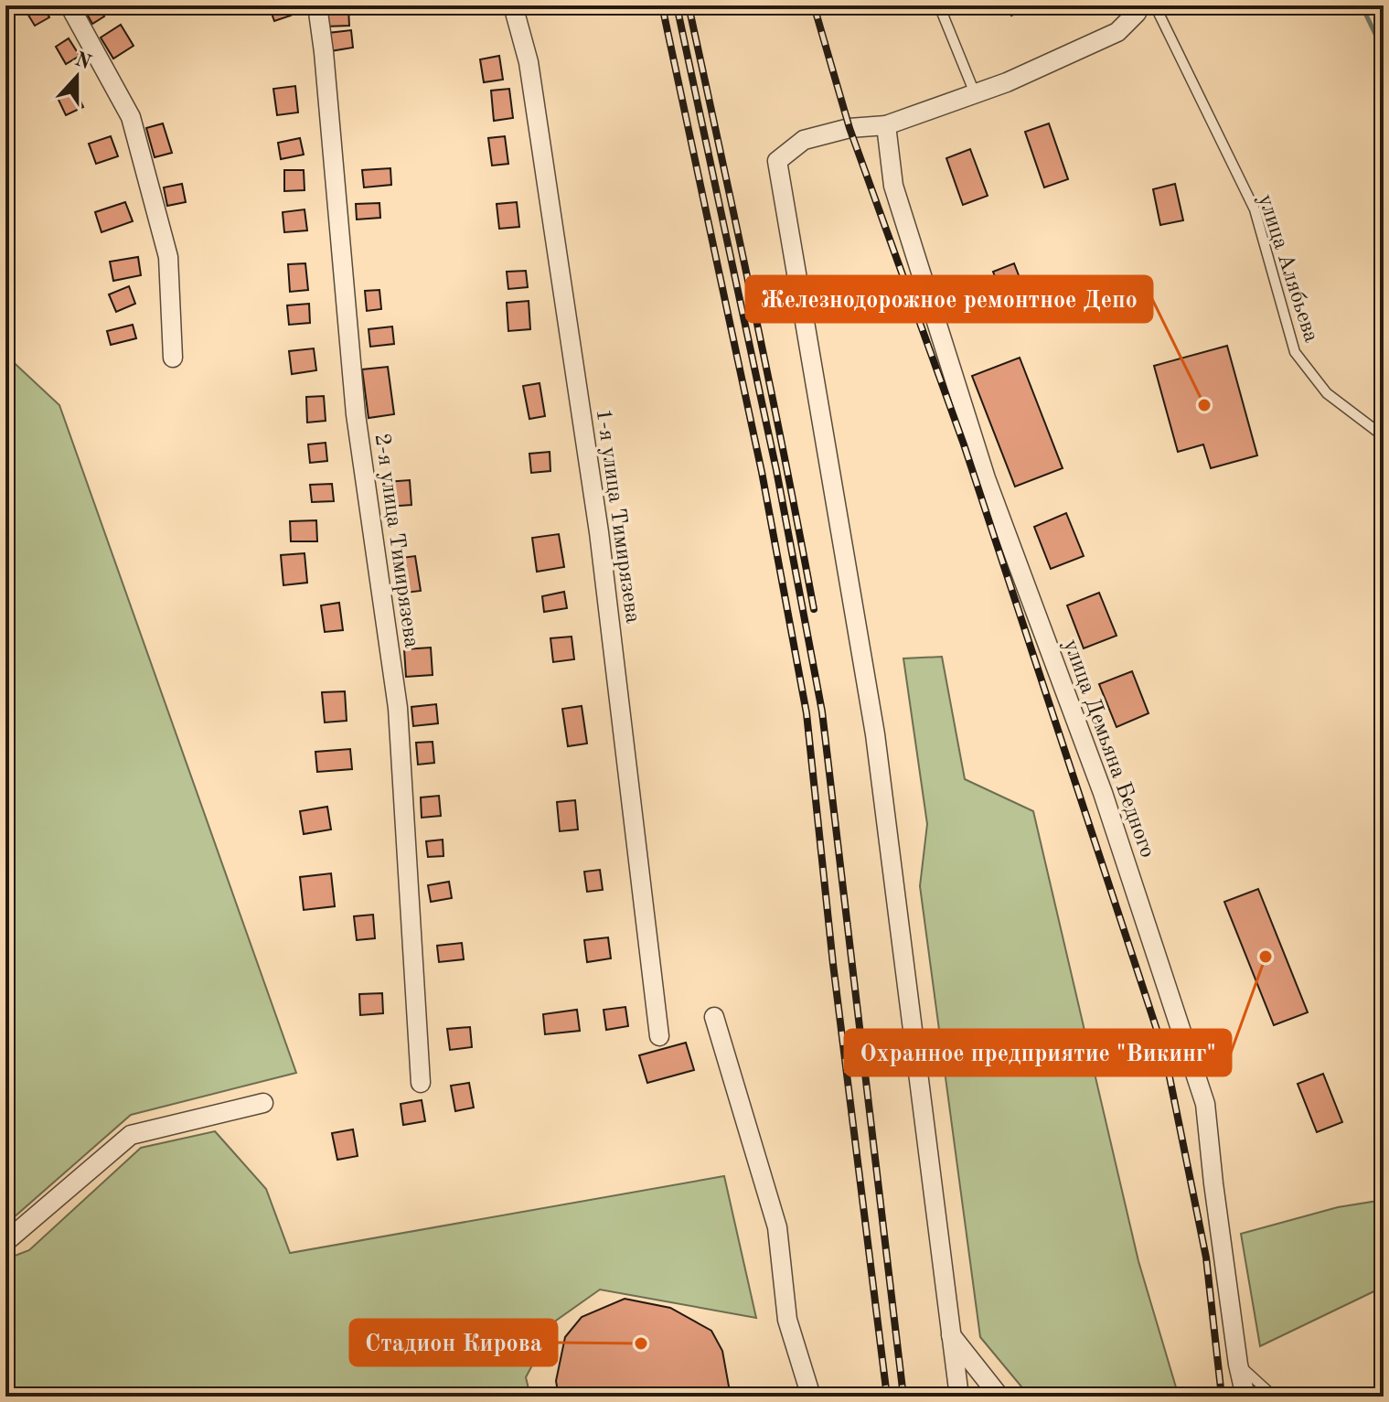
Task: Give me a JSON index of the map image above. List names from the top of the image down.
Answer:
{
  "streets": {
    "street": ["1-я улица Тимирязева", "2-я улица Тимирязева", "улица Демьяна Бедного"],
    "lane": ["улица Алябьева"]
  },
  "places": ["Железнодорожное ремонтное Депо", "Охранное предприятие \"Викинг\"", "Стадион Кирова"],
  "north": "top"
}
